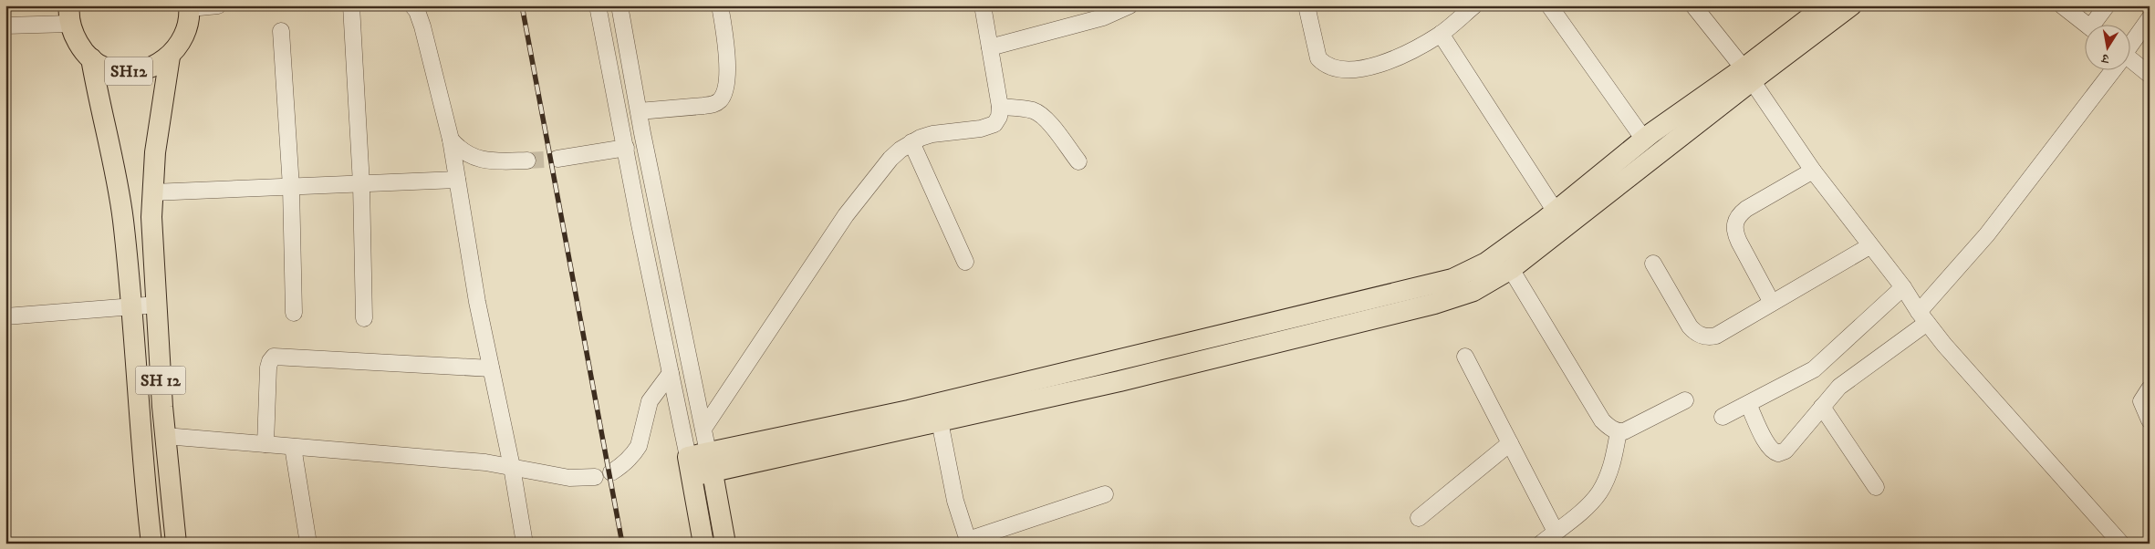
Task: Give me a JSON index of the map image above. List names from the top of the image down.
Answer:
{
  "streets": {
    "main road": ["SH12", "SH 12"]
  },
  "crossings": [
    ["SH12", "SH 12"]
  ],
  "north": "bottom"
}
